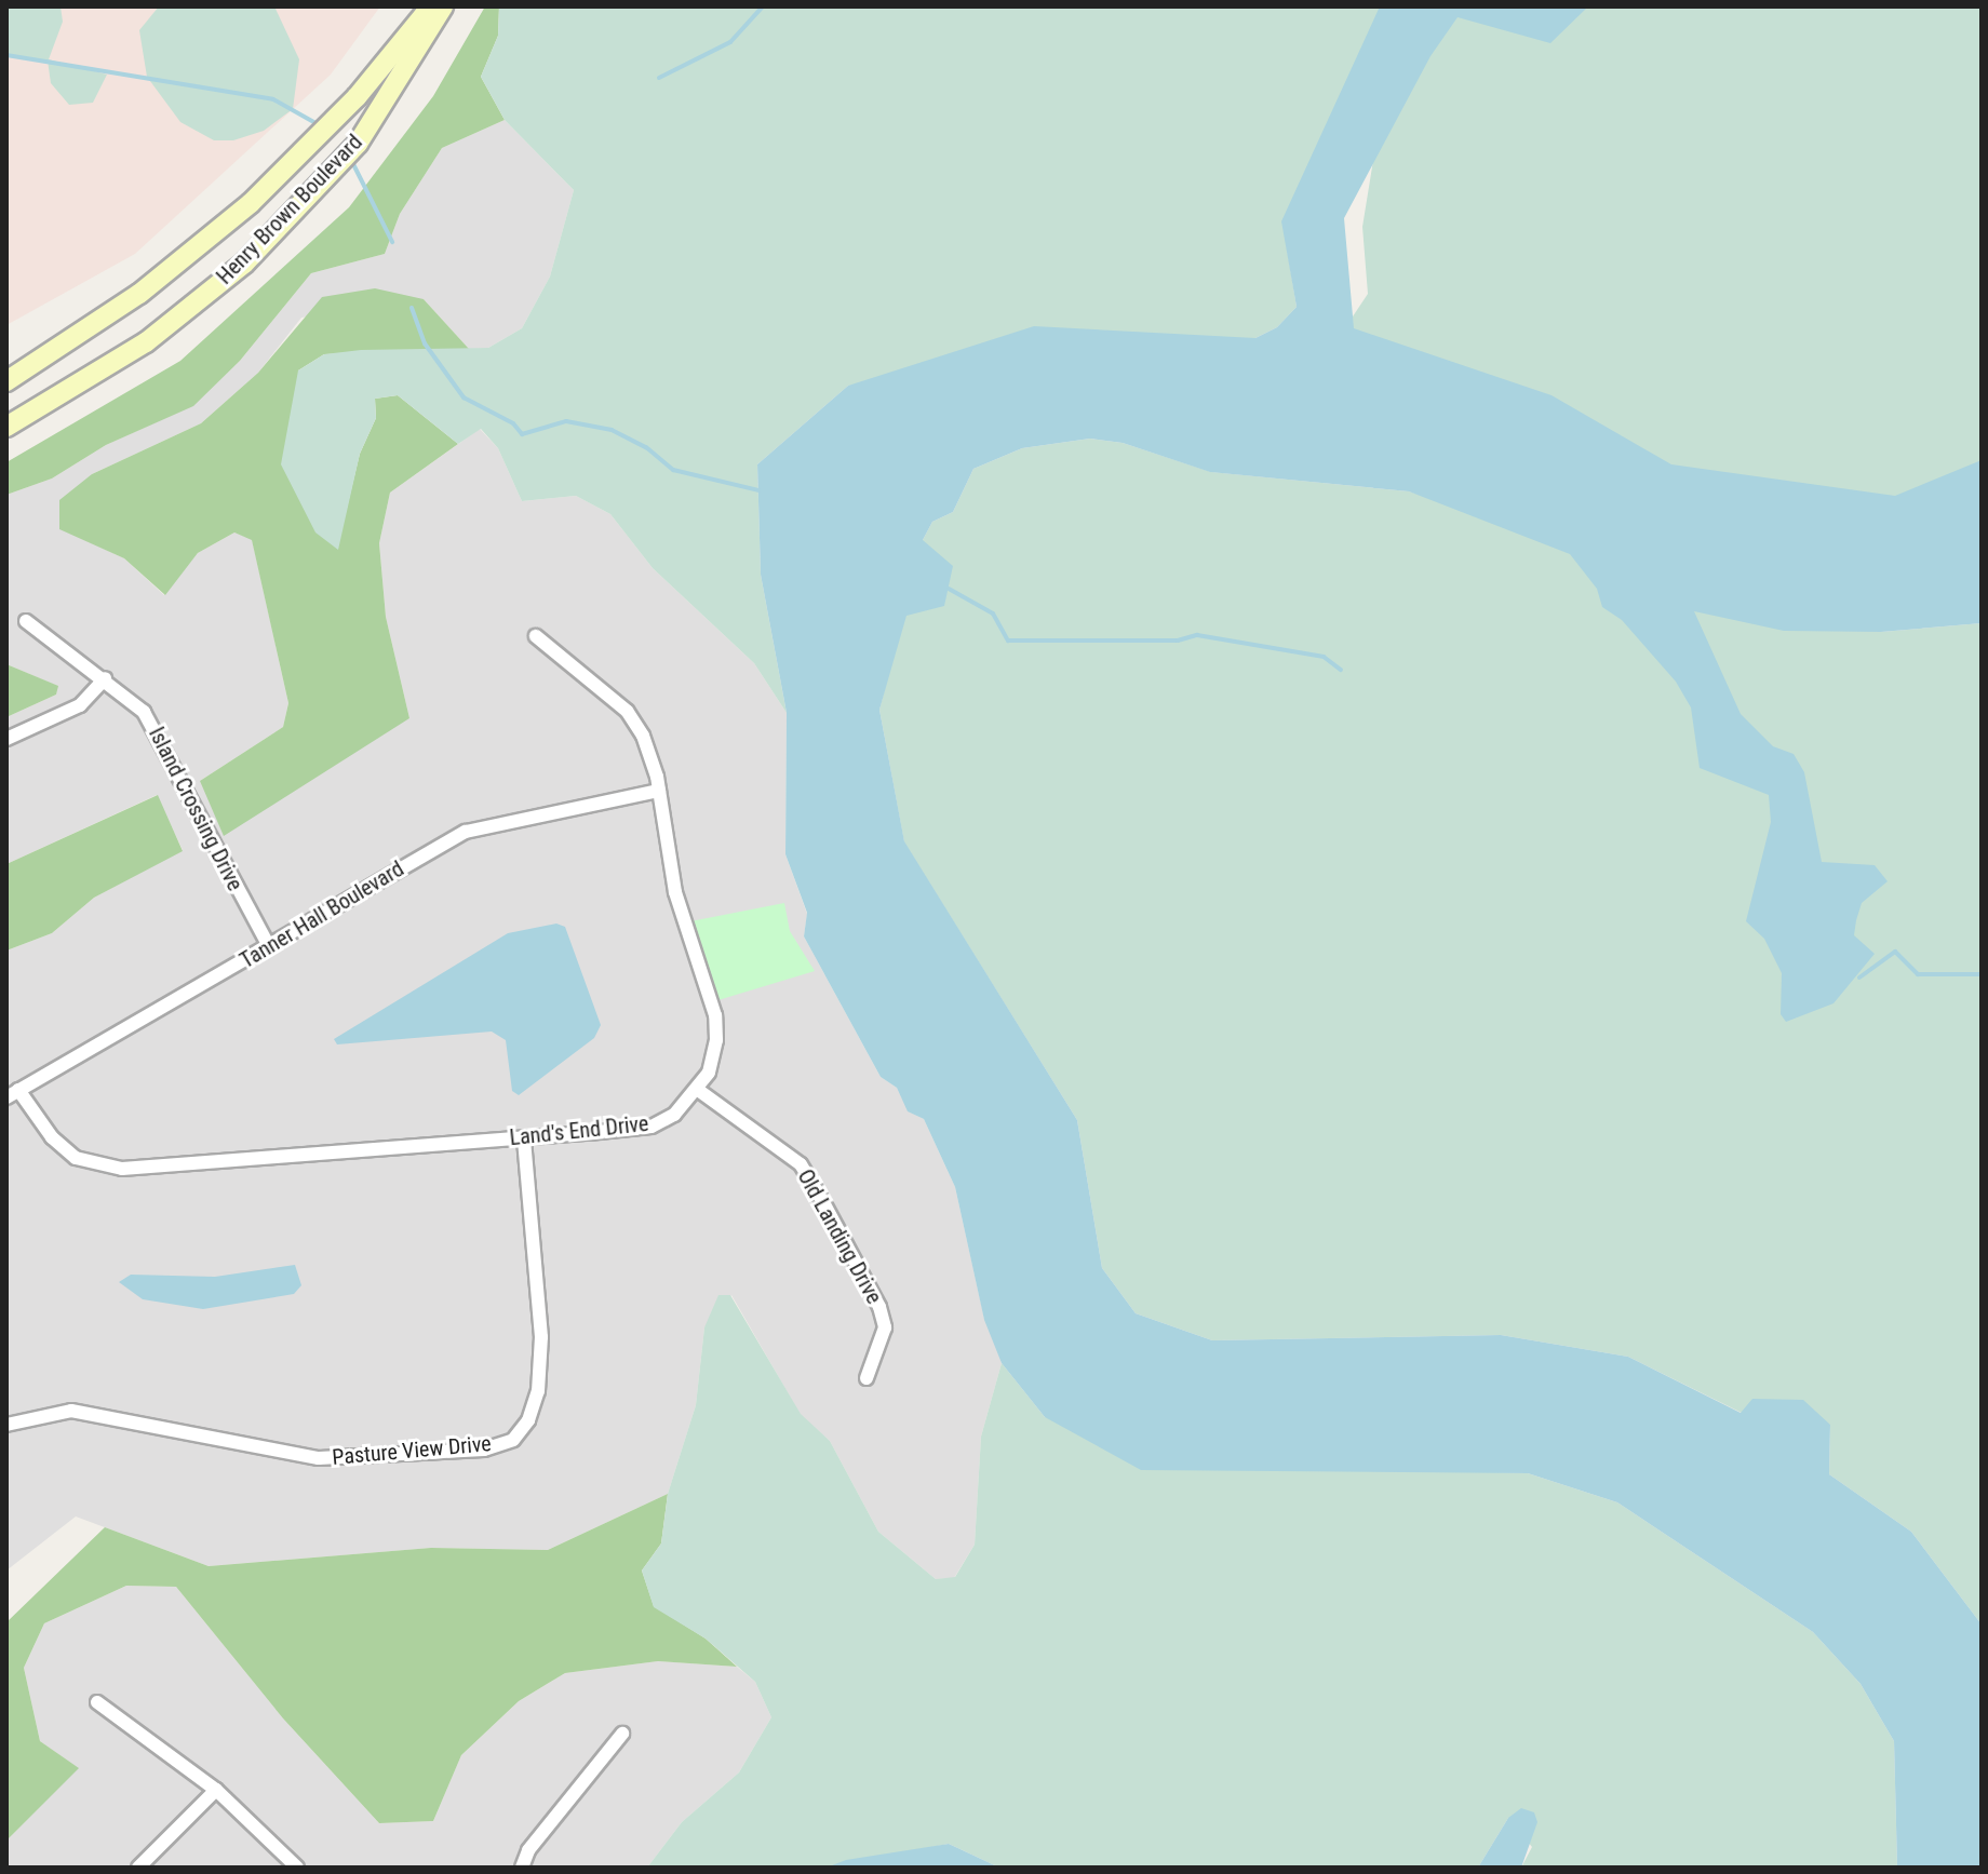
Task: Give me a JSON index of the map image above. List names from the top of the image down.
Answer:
{
  "streets": {
    "main road": ["Henry Brown Boulevard"],
    "street": [
      "Island Crossing Drive",
      "Tanner Hall Boulevard",
      "Land's End Drive",
      "Old Landing Drive",
      "Pasture View Drive"
    ]
  },
  "crossings": [
    ["Island Crossing Drive", "Tanner Hall Boulevard"],
    ["Tanner Hall Boulevard", "Land's End Drive"],
    ["Land's End Drive", "Old Landing Drive"],
    ["Land's End Drive", "Pasture View Drive"]
  ]
}
